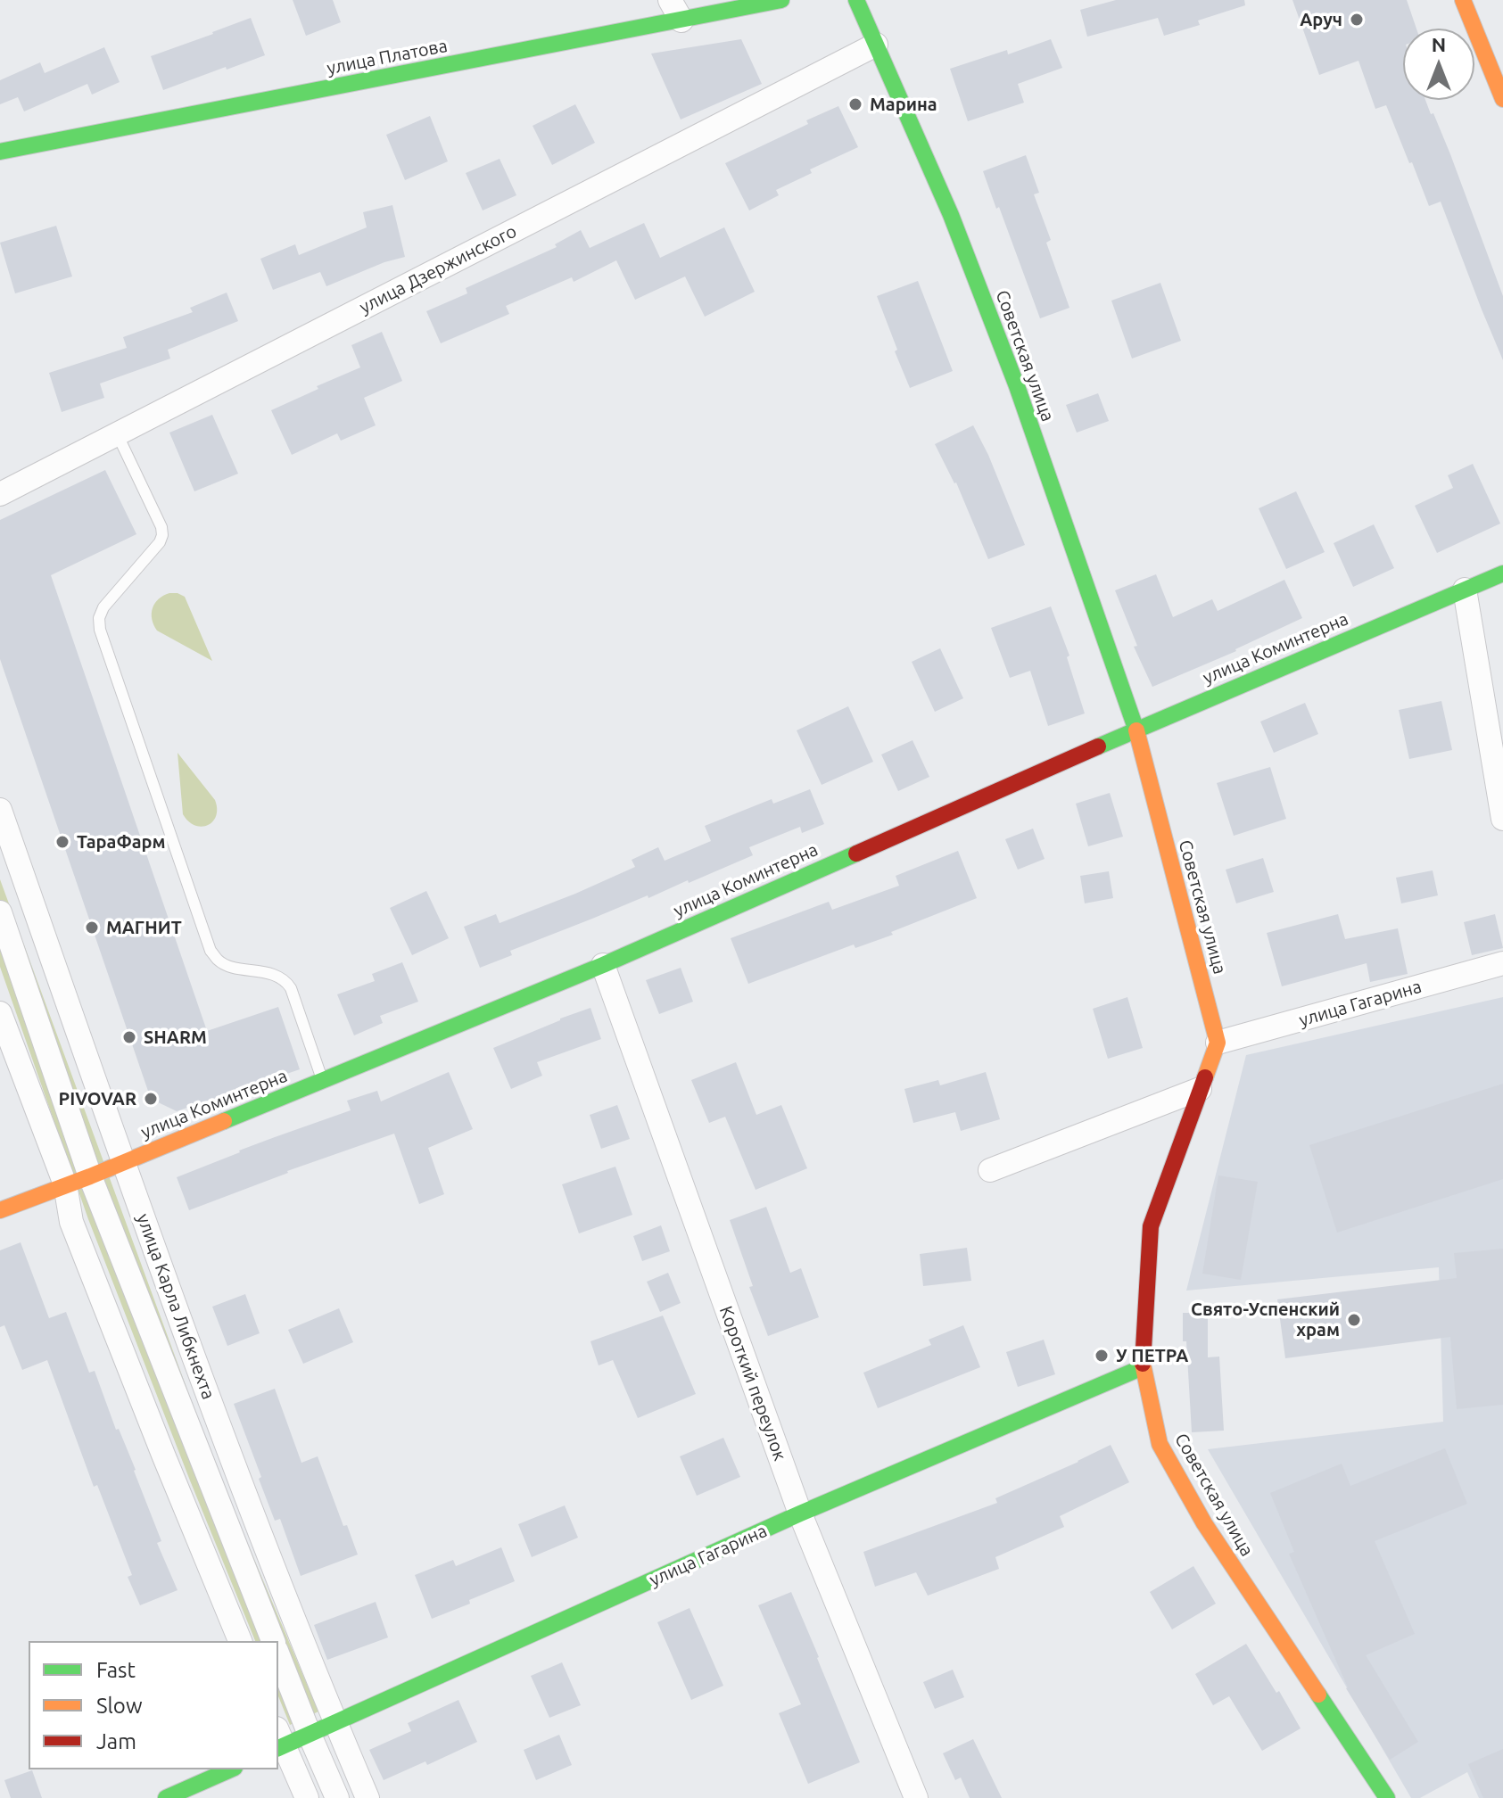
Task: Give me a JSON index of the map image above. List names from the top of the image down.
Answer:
{
  "streets": {
    "street": [
      "улица Платова",
      "улица Дзержинского",
      "Советская улица",
      "улица Коминтерна",
      "улица Гагарина",
      "улица Карла Либкнехта",
      "Короткий переулок"
    ]
  },
  "crossings": [
    ["улица Дзержинского", "Советская улица"],
    ["Советская улица", "улица Коминтерна"],
    ["Советская улица", "улица Гагарина"],
    ["улица Коминтерна", "улица Карла Либкнехта"],
    ["улица Коминтерна", "Короткий переулок"],
    ["улица Гагарина", "улица Карла Либкнехта"],
    ["улица Гагарина", "Короткий переулок"]
  ],
  "places": [
    "Аруч",
    "Марина",
    "ТараФарм",
    "МАГНИТ",
    "SHARM",
    "PIVOVAR",
    "Свято-Успенский храм",
    "У ПЕТРА"
  ],
  "legend": ["Fast", "Slow", "Jam"],
  "north": "top"
}
